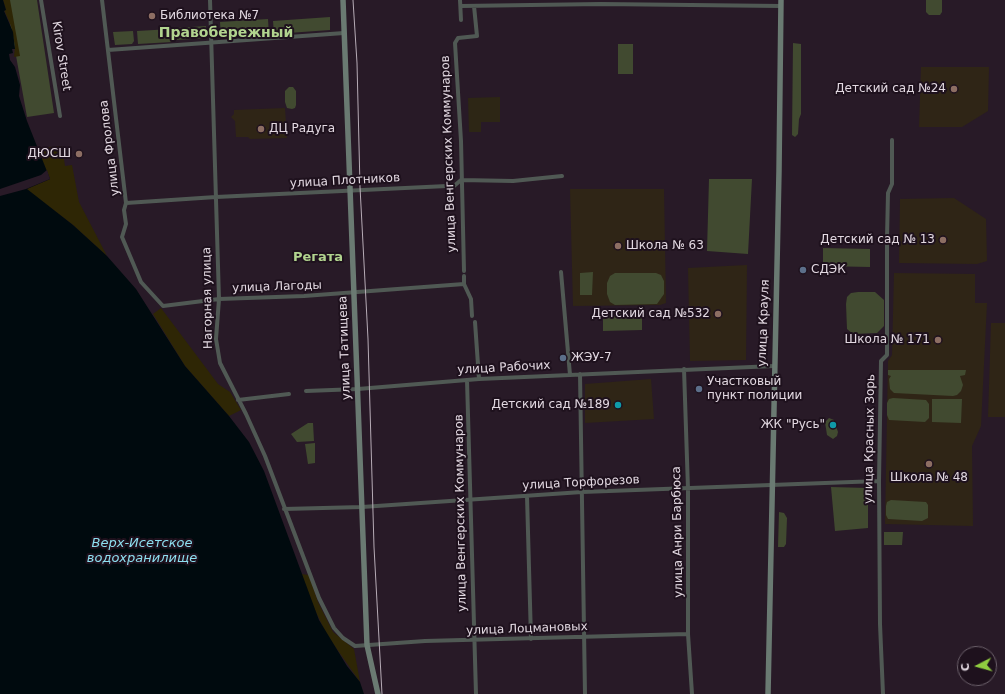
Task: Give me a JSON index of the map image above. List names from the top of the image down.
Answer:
{
  "streets": {
    "street": [
      "Kirov Street",
      "улица Фролова",
      "улица Венгерских Коммунаров",
      "улица Плотников",
      "улица Лагоды",
      "Нагорная улица",
      "улица Крауля",
      "улица Татищева",
      "улица Рабочих",
      "улица Красных Зорь",
      "улица Торфорезов",
      "улица Анри Барбюса",
      "улица Лоцмановых"
    ]
  },
  "crossings": [
    ["улица Фролова", "улица Плотников"],
    ["улица Фролова", "улица Лагоды"],
    ["улица Венгерских Коммунаров", "улица Плотников"],
    ["улица Венгерских Коммунаров", "улица Рабочих"],
    ["улица Венгерских Коммунаров", "улица Торфорезов"],
    ["улица Венгерских Коммунаров", "улица Лоцмановых"],
    ["улица Плотников", "Нагорная улица"],
    ["улица Плотников", "улица Татищева"],
    ["улица Лагоды", "Нагорная улица"],
    ["улица Лагоды", "улица Татищева"],
    ["Нагорная улица", "улица Татищева"],
    ["Нагорная улица", "улица Торфорезов"],
    ["Нагорная улица", "улица Лоцмановых"],
    ["улица Крауля", "улица Рабочих"],
    ["улица Крауля", "улица Торфорезов"],
    ["улица Татищева", "улица Рабочих"],
    ["улица Татищева", "улица Торфорезов"],
    ["улица Татищева", "улица Лоцмановых"],
    ["улица Рабочих", "улица Анри Барбюса"],
    ["улица Красных Зорь", "улица Торфорезов"],
    ["улица Торфорезов", "улица Анри Барбюса"],
    ["улица Анри Барбюса", "улица Лоцмановых"]
  ],
  "districts": ["Правобережный", "Регата"],
  "water": ["Верх-Исетское водохранилище"],
  "places": [
    "Библиотека №7",
    "Детский сад №24",
    "ДЦ Радуга",
    "ДЮСШ",
    "Детский сад № 13",
    "Школа № 63",
    "СДЭК",
    "Детский сад №532",
    "Школа № 171",
    "ЖЭУ-7",
    "Участковый пункт полиции",
    "Детский сад №189",
    "ЖК \"Русь\"",
    "Школа № 48"
  ],
  "north": "left"
}
